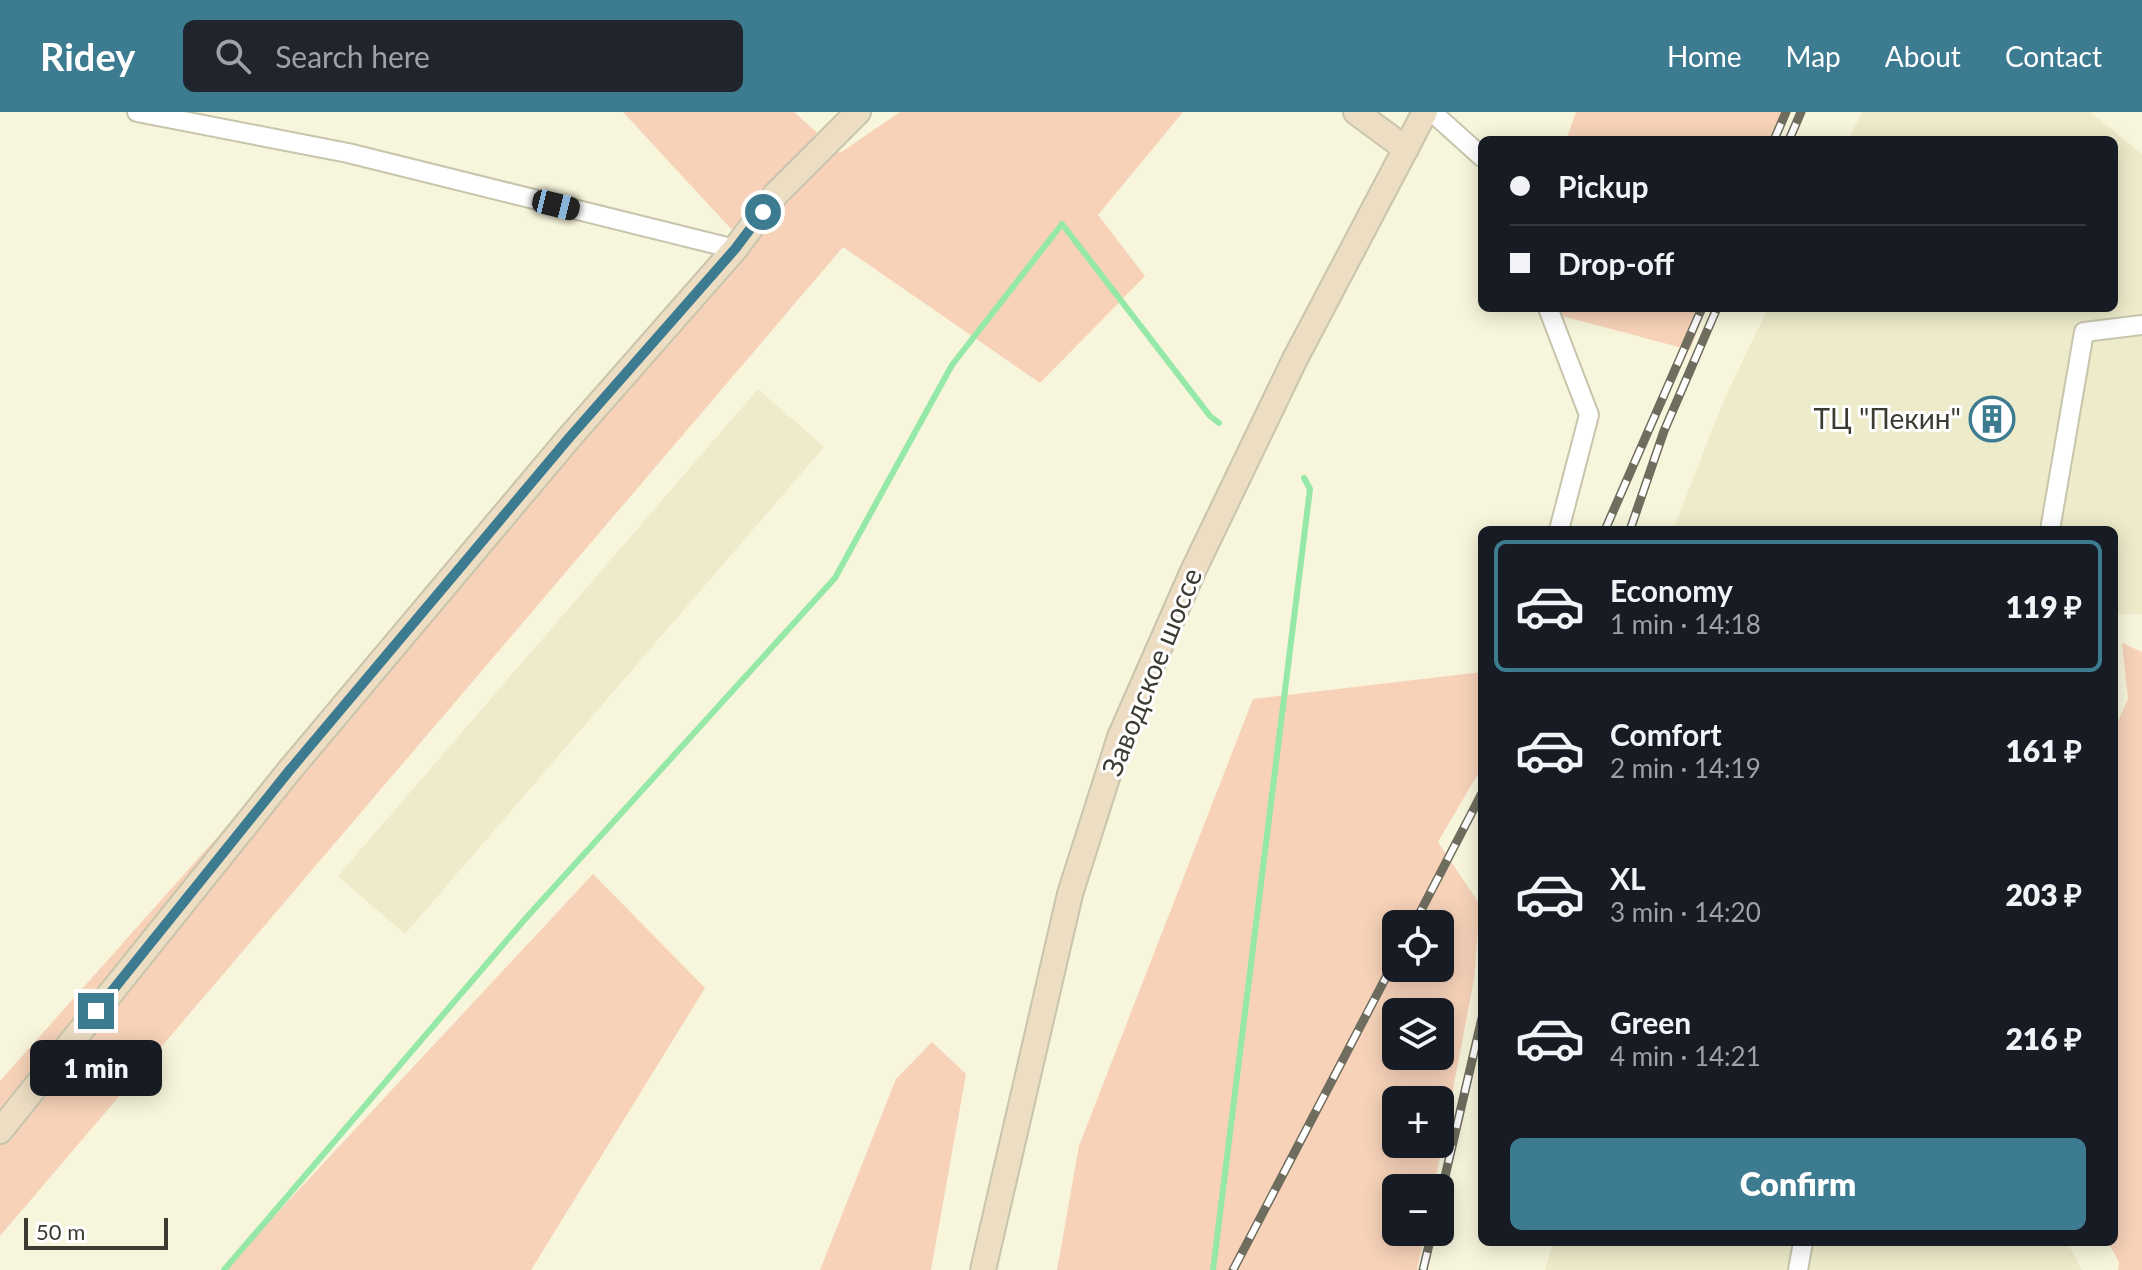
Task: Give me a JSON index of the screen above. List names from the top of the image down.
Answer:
{
  "streets": {
    "street": ["Заводское шоссе"]
  },
  "places": {
    "building": ["ТЦ \"Пекин\""]
  },
  "scale_bar": "50 m",
  "page": {
    "header": "Ridey",
    "search": "Search here",
    "nav": [
      "Home",
      "Map",
      "About",
      "Contact"
    ],
    "banner": ["Pickup", "Drop-off"],
    "list": [
      {
        "name": "Economy",
        "note": "1 min · 14:18",
        "value": "119 ₽"
      },
      {
        "name": "Comfort",
        "note": "2 min · 14:19",
        "value": "161 ₽"
      },
      {
        "name": "XL",
        "note": "3 min · 14:20",
        "value": "203 ₽"
      },
      {
        "name": "Green",
        "note": "4 min · 14:21",
        "value": "216 ₽"
      }
    ],
    "map_buttons": ["+", "−"],
    "bubble": "1 min",
    "buttons": "Confirm",
    "scale": "50 m"
  }
}
